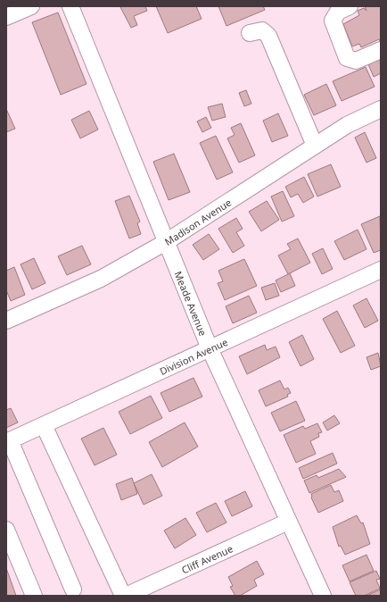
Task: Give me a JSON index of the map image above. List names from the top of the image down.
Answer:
{
  "streets": {
    "street": [
      "Madison Avenue",
      "Meade Avenue",
      "Division Avenue",
      "Cliff Avenue"
    ]
  },
  "crossings": [
    ["Madison Avenue", "Meade Avenue"],
    ["Meade Avenue", "Division Avenue"],
    ["Meade Avenue", "Cliff Avenue"]
  ]
}
